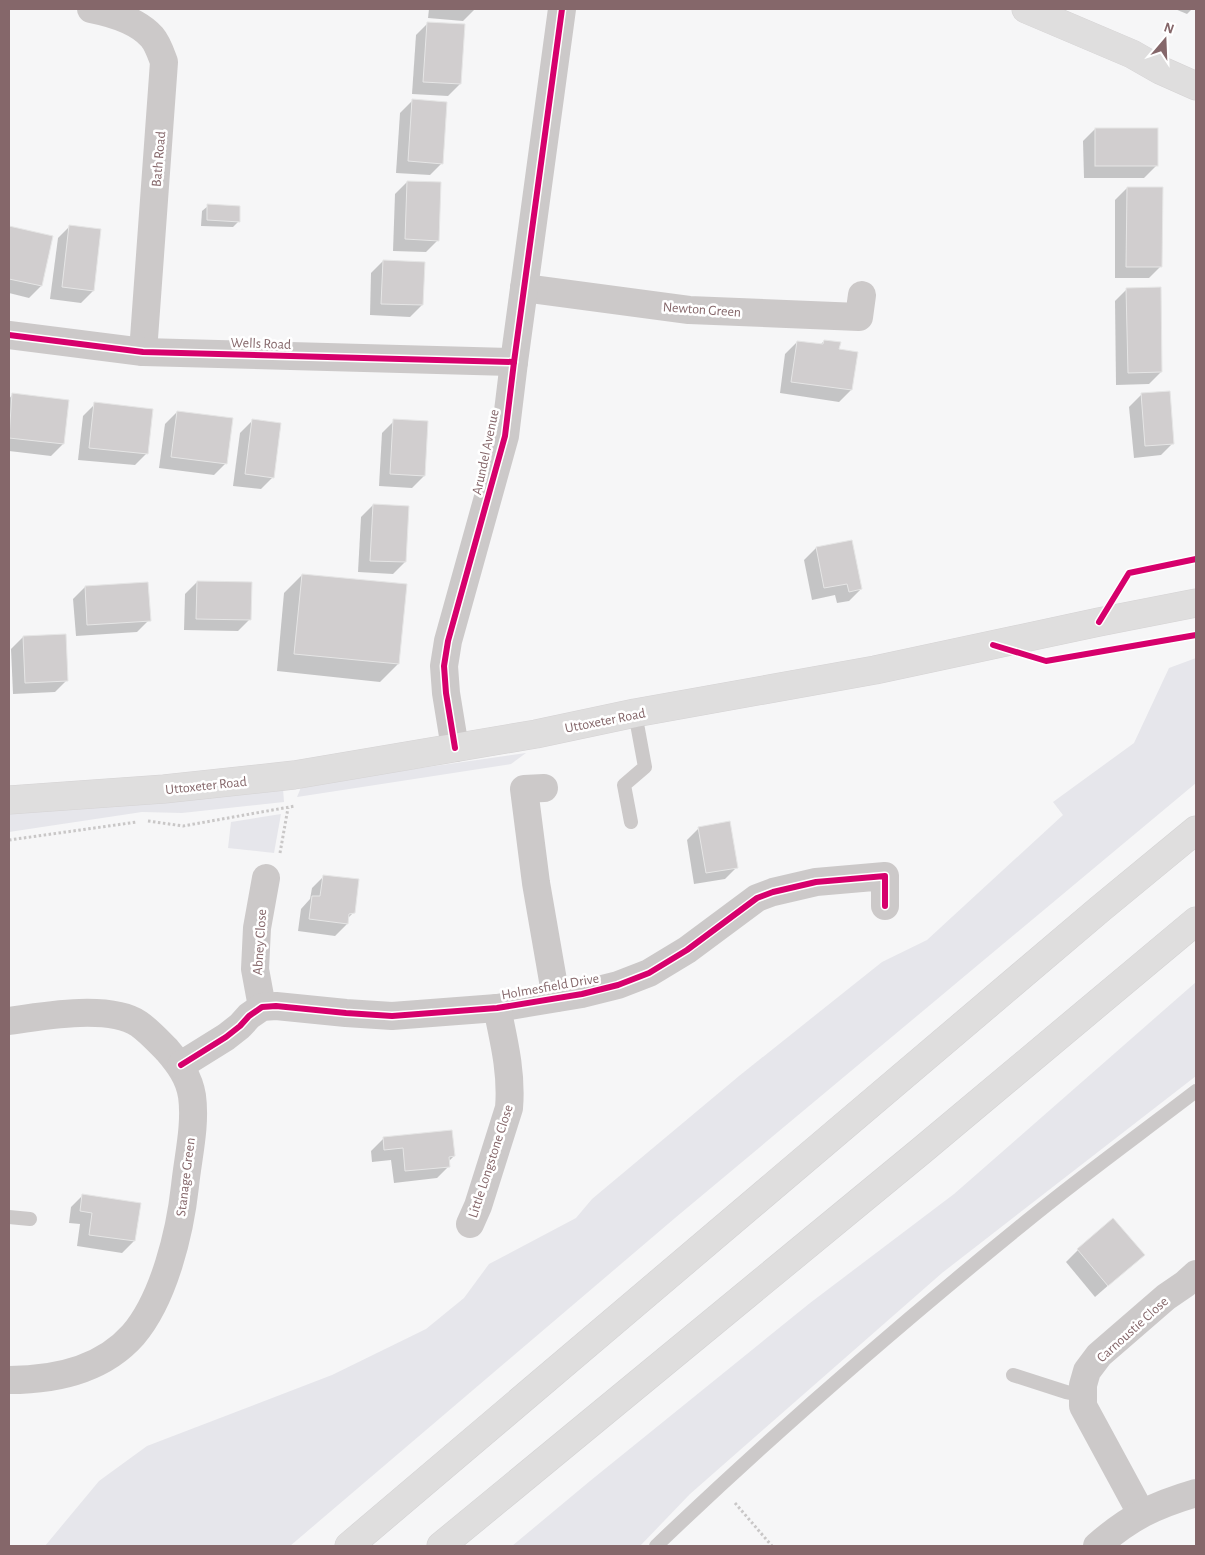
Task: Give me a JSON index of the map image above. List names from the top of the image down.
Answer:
{
  "streets": {
    "main road": ["Uttoxeter Road"],
    "street": [
      "Bath Road",
      "Newton Green",
      "Wells Road",
      "Arundel Avenue",
      "Abney Close",
      "Holmesfield Drive",
      "Little Longstone Close",
      "Stanage Green",
      "Carnoustie Close"
    ]
  },
  "crossings": [
    ["Bath Road", "Wells Road"],
    ["Newton Green", "Arundel Avenue"],
    ["Wells Road", "Arundel Avenue"],
    ["Arundel Avenue", "Uttoxeter Road"],
    ["Abney Close", "Holmesfield Drive"],
    ["Holmesfield Drive", "Little Longstone Close"]
  ],
  "north": "top"
}
